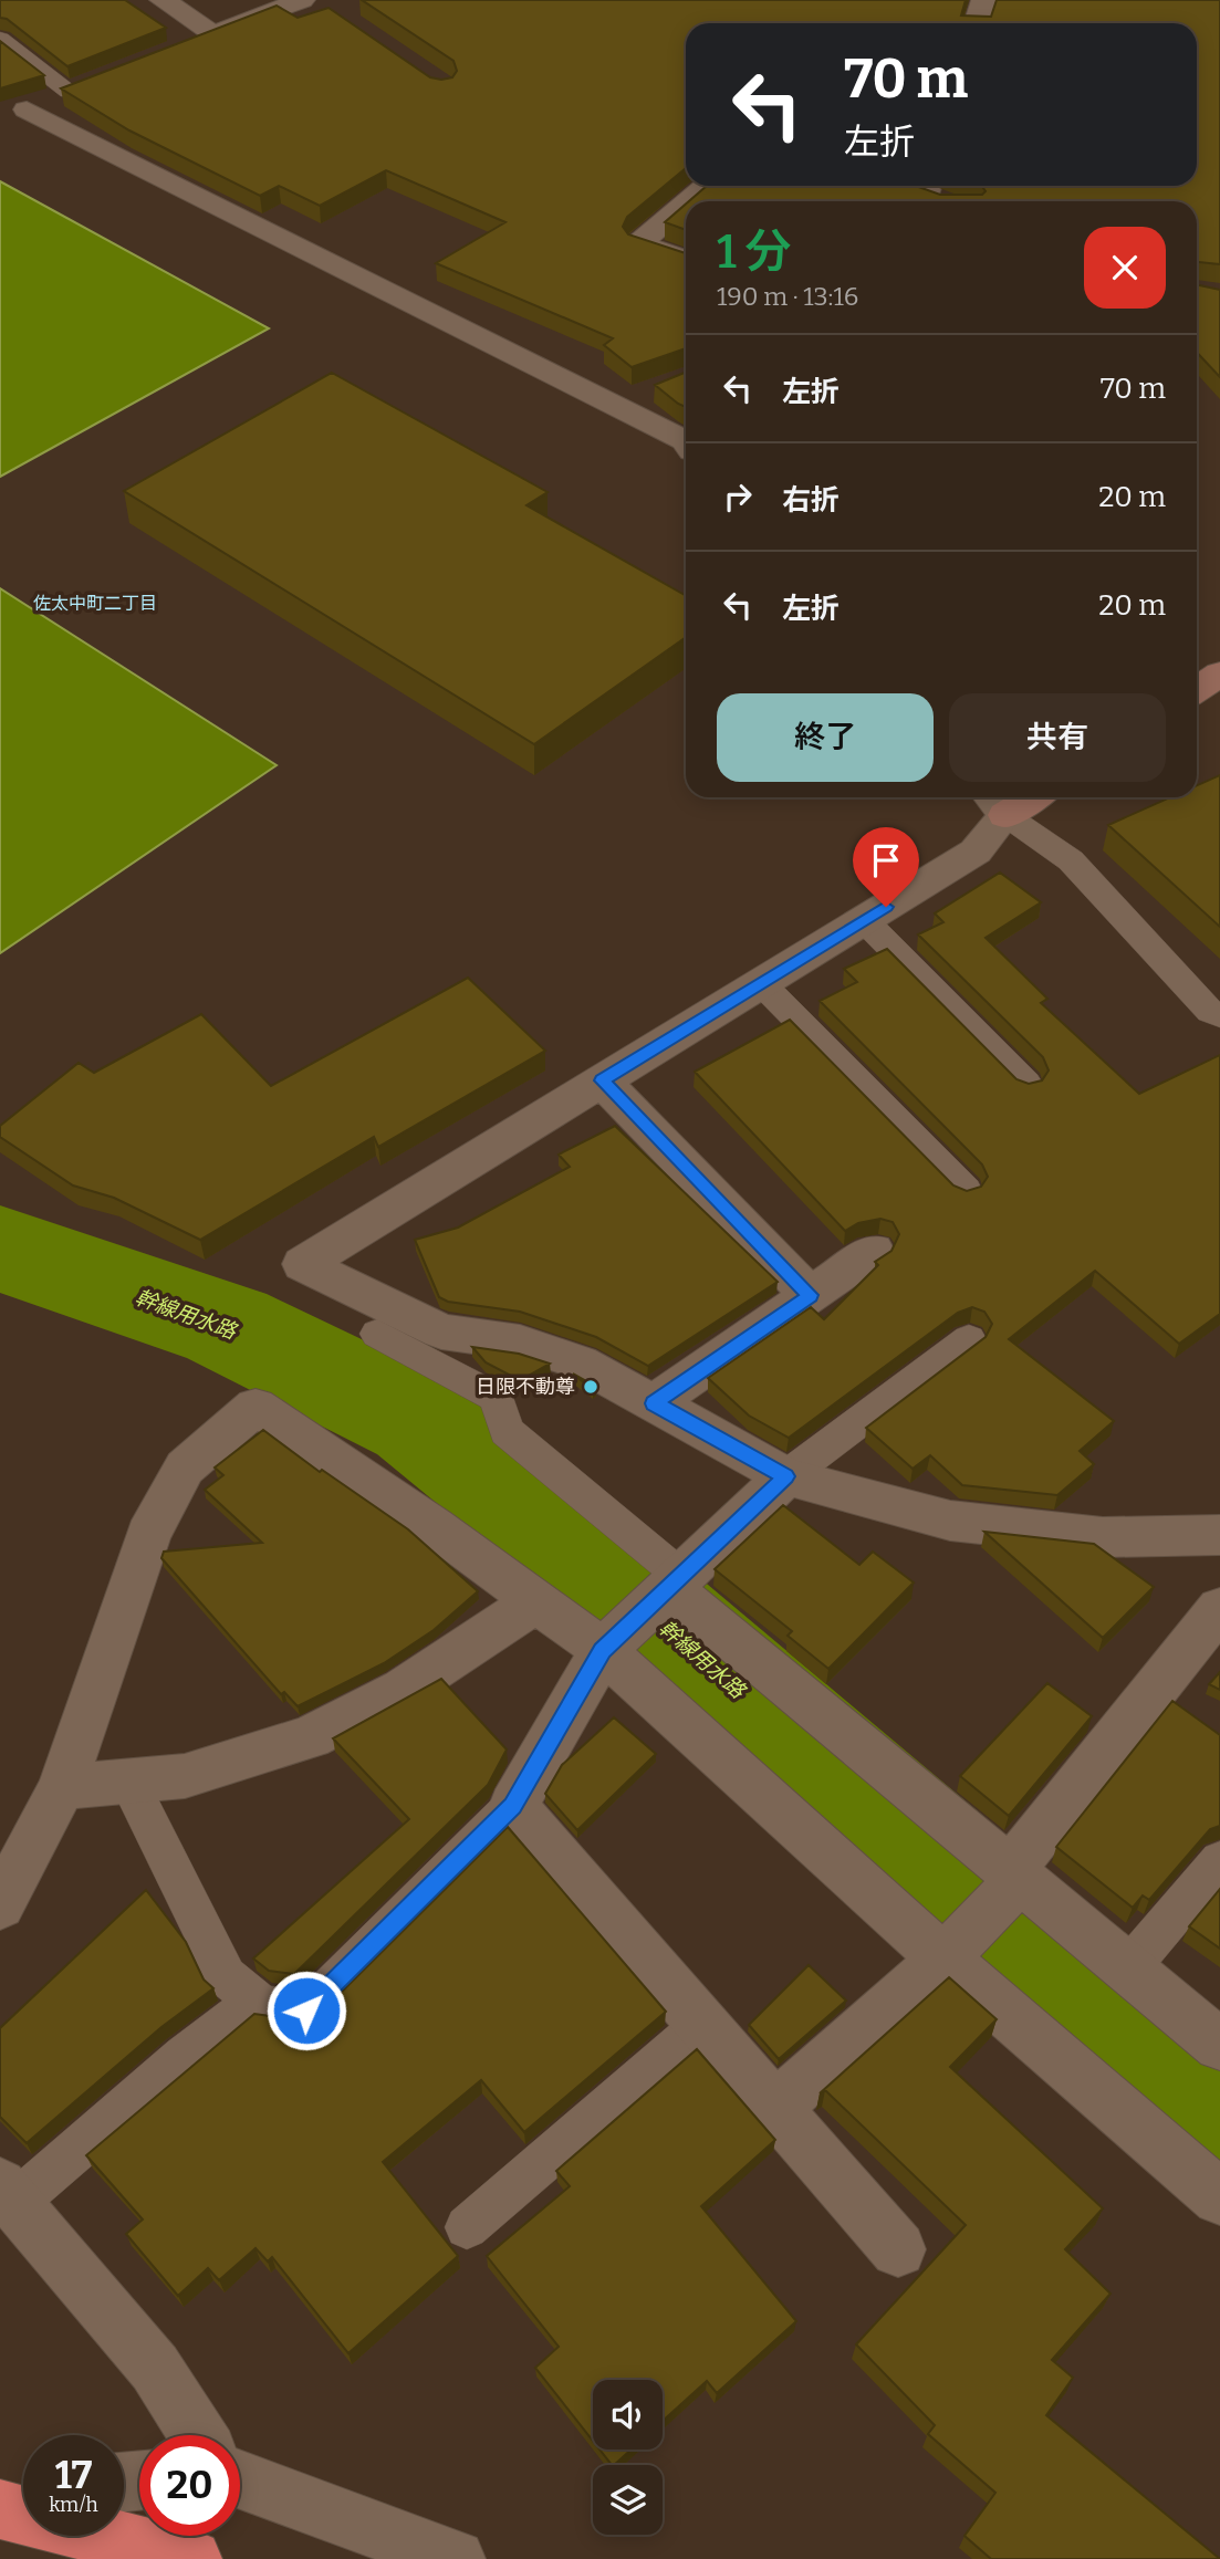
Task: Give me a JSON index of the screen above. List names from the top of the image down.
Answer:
{
  "districts": ["佐太中町二丁目"],
  "water": ["幹線用水路"],
  "places": ["日限不動尊"],
  "page": {
    "turn": ["70 m", "左折"],
    "heading": ["1 分", "190 m · 13:16"],
    "list": [
      {
        "name": "左折",
        "value": "70 m"
      },
      {
        "name": "右折",
        "value": "20 m"
      },
      {
        "name": "左折",
        "value": "20 m"
      }
    ],
    "buttons": ["終了", "共有"],
    "speed": "17 km/h",
    "limit": "20"
  }
}
